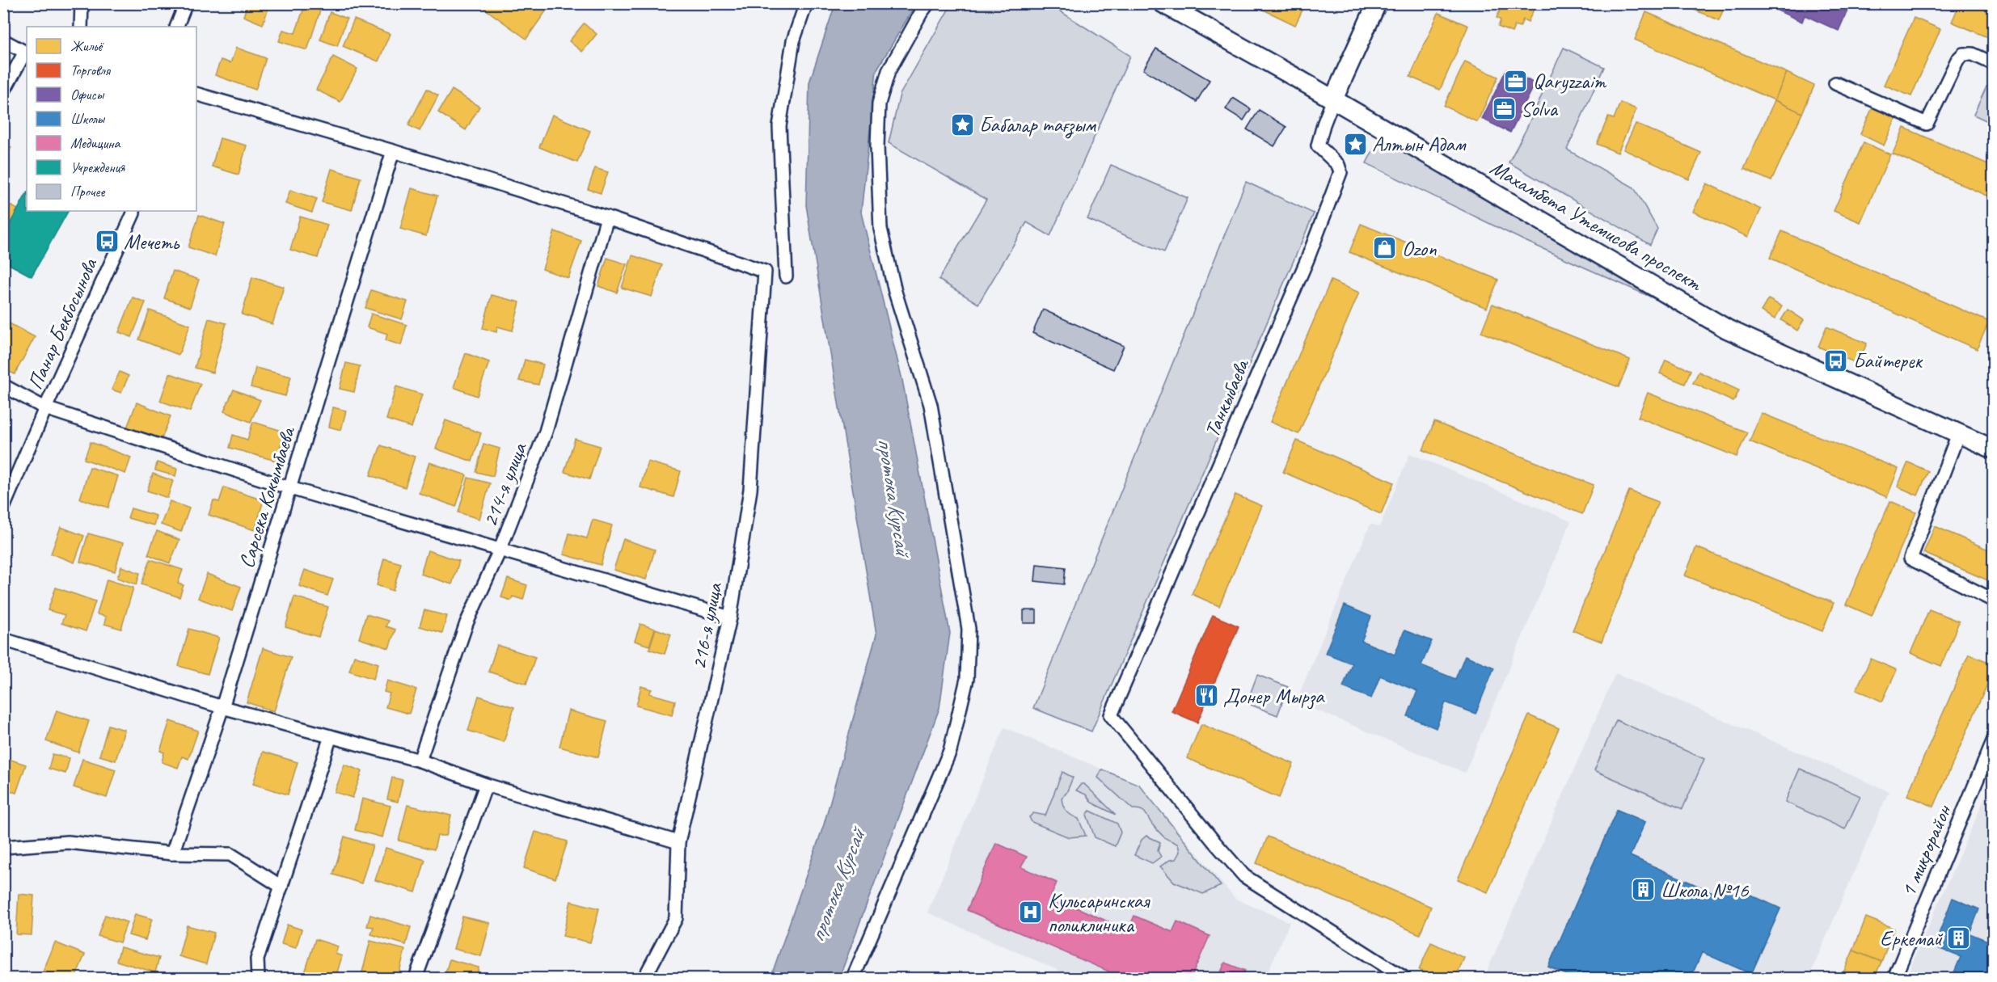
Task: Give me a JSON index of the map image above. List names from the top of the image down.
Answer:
{
  "streets": {
    "street": [
      "Махамбета Утемисова проспект",
      "Панар Бекбосынова",
      "Танкыбаева",
      "214-я улица",
      "Сарсека Кокымбаева",
      "216-я улица",
      "1 микрорайон"
    ]
  },
  "crossings": [
    ["Махамбета Утемисова проспект", "Танкыбаева"],
    ["214-я улица", "216-я улица"]
  ],
  "water": ["протока Курсай"],
  "places": {
    "office": ["Qaryzzaim", "Solva"],
    "place": ["Бабалар тағзым", "Алтын Адам"],
    "bus stop": ["Мечеть", "Байтерек"],
    "shop": ["Ozon"],
    "restaurant": ["Донер Мырза"],
    "building": ["Школа №16", "Еркемай"],
    "hospital": ["Кульсаринская поликлиника"]
  },
  "legend": [
    "Жильё",
    "Торговля",
    "Офисы",
    "Школы",
    "Медицина",
    "Учреждения",
    "Прочее"
  ]
}
